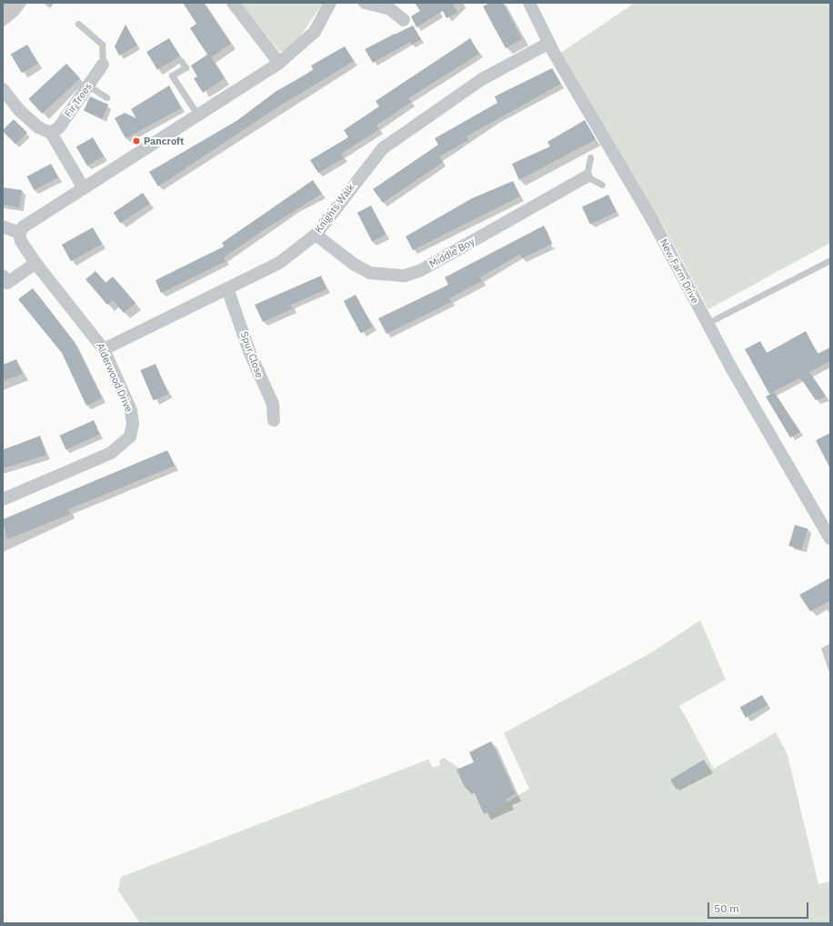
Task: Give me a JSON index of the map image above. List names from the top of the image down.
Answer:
{
  "streets": {
    "street": [
      "Fir Trees",
      "Knights Walk",
      "Middle Boy",
      "New Farm Drive",
      "Spur Close",
      "Alderwood Drive"
    ]
  },
  "crossings": [
    ["Knights Walk", "Middle Boy"],
    ["Knights Walk", "New Farm Drive"],
    ["Knights Walk", "Spur Close"],
    ["Knights Walk", "Alderwood Drive"]
  ],
  "places": ["Pancroft"],
  "scale_bar": "50 m"
}
